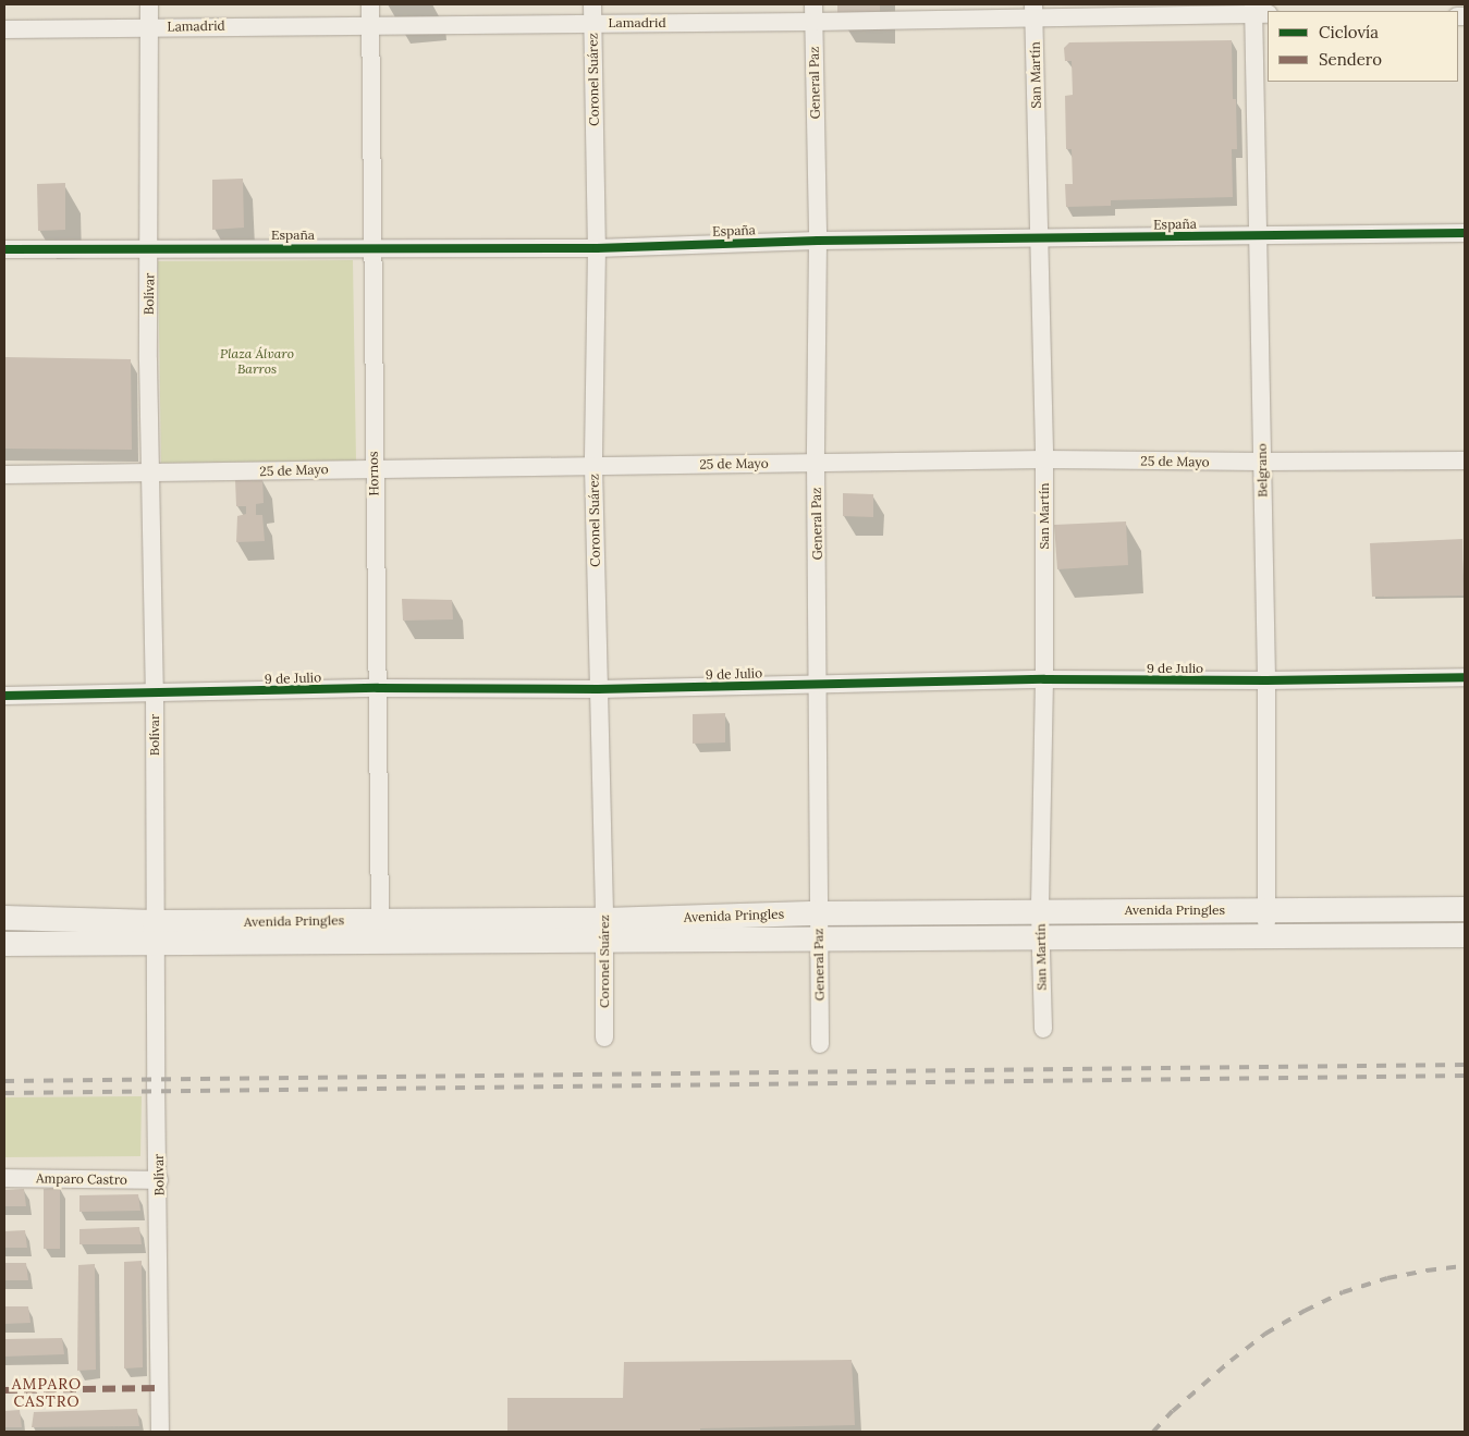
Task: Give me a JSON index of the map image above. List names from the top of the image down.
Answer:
{
  "streets": {
    "main road": ["Avenida Pringles"],
    "street": [
      "Lamadrid",
      "San Martín",
      "Coronel Suárez",
      "General Paz",
      "España",
      "Bolívar",
      "25 de Mayo",
      "Belgrano",
      "Hornos",
      "9 de Julio",
      "Amparo Castro"
    ]
  },
  "crossings": [
    ["Lamadrid", "San Martín"],
    ["Lamadrid", "Coronel Suárez"],
    ["Lamadrid", "General Paz"],
    ["Lamadrid", "Bolívar"],
    ["Lamadrid", "Belgrano"],
    ["Lamadrid", "Hornos"],
    ["San Martín", "España"],
    ["San Martín", "25 de Mayo"],
    ["San Martín", "9 de Julio"],
    ["San Martín", "Avenida Pringles"],
    ["Coronel Suárez", "España"],
    ["Coronel Suárez", "25 de Mayo"],
    ["Coronel Suárez", "9 de Julio"],
    ["Coronel Suárez", "Avenida Pringles"],
    ["General Paz", "España"],
    ["General Paz", "25 de Mayo"],
    ["General Paz", "9 de Julio"],
    ["General Paz", "Avenida Pringles"],
    ["España", "Bolívar"],
    ["España", "Belgrano"],
    ["España", "Hornos"],
    ["Bolívar", "25 de Mayo"],
    ["Bolívar", "9 de Julio"],
    ["Bolívar", "Avenida Pringles"],
    ["Bolívar", "Amparo Castro"],
    ["25 de Mayo", "Belgrano"],
    ["25 de Mayo", "Hornos"],
    ["Belgrano", "9 de Julio"],
    ["Belgrano", "Avenida Pringles"],
    ["Hornos", "9 de Julio"],
    ["Hornos", "Avenida Pringles"]
  ],
  "districts": ["AMPARO CASTRO"],
  "parks": ["Plaza Álvaro Barros"],
  "legend": ["Ciclovía", "Sendero"]
}
